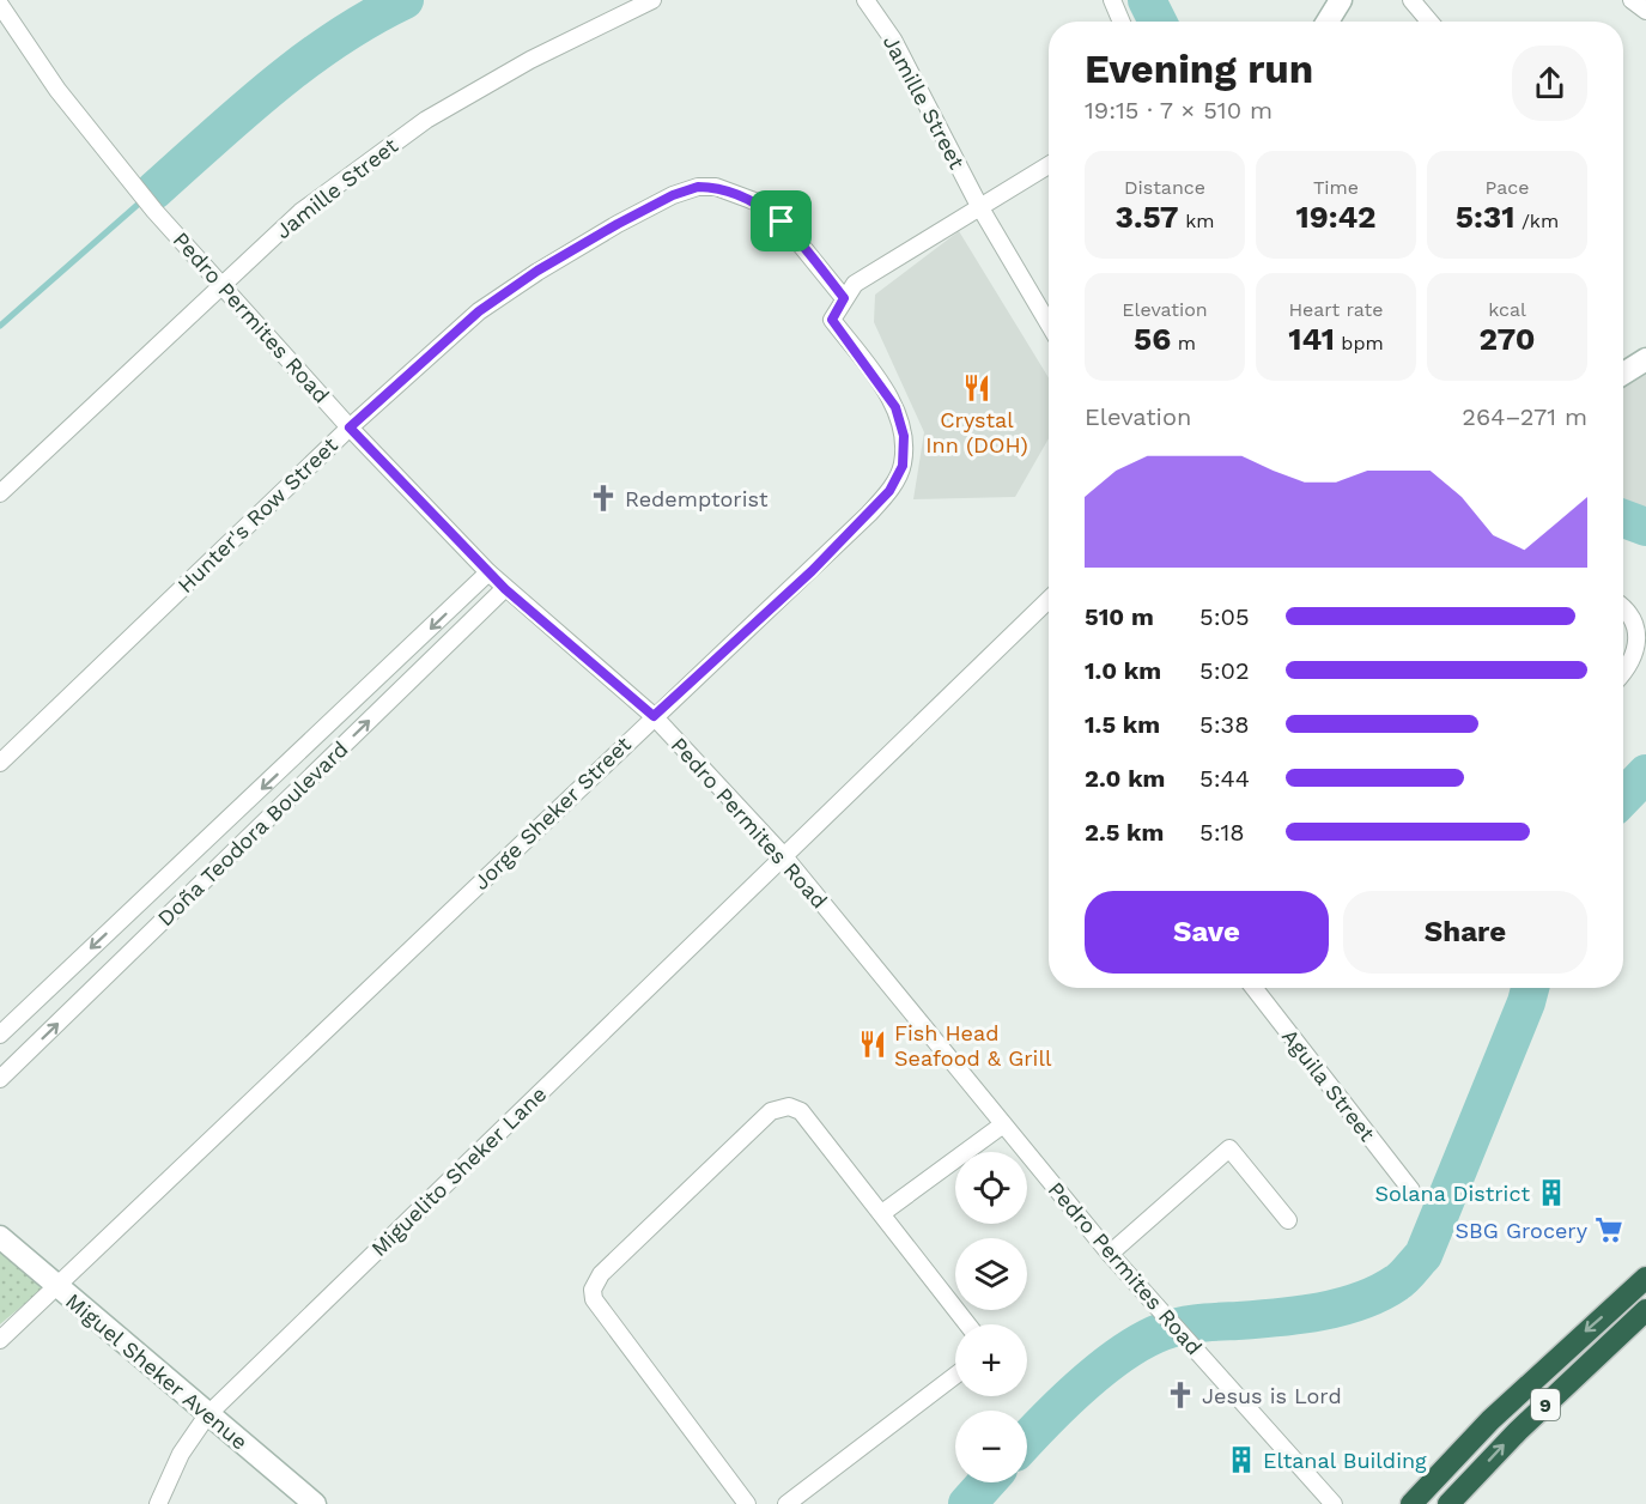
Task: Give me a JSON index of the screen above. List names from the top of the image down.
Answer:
{
  "streets": {
    "highway": ["9"],
    "street": [
      "Jamille Street",
      "Pedro Permites Road",
      "Hunter's Row Street",
      "Jorge Sheker Street",
      "Doña Teodora Boulevard",
      "Aguila Street",
      "Miguelito Sheker Lane",
      "Miguel Sheker Avenue"
    ]
  },
  "crossings": [
    ["Jamille Street", "Pedro Permites Road"],
    ["Pedro Permites Road", "Hunter's Row Street"],
    ["Pedro Permites Road", "Jorge Sheker Street"],
    ["Pedro Permites Road", "Doña Teodora Boulevard"],
    ["Pedro Permites Road", "Miguelito Sheker Lane"],
    ["Hunter's Row Street", "Jorge Sheker Street"],
    ["Jorge Sheker Street", "Miguel Sheker Avenue"],
    ["Miguelito Sheker Lane", "Miguel Sheker Avenue"]
  ],
  "places": {
    "restaurant": ["Crystal Inn (DOH)", "Fish Head Seafood & Grill"],
    "church": ["Redemptorist", "Jesus is Lord"],
    "building": ["Solana District", "Eltanal Building"],
    "supermarket": ["SBG Grocery"]
  },
  "page": {
    "heading": ["Evening run", "19:15 · 7 × 510 m"],
    "stats": [
      ["Distance", "3.57 km"],
      ["Time", "19:42"],
      ["Pace", "5:31 /km"],
      ["Elevation", "56 m"],
      ["Heart rate", "141 bpm"],
      ["kcal", "270"]
    ],
    "chart": ["Elevation", "264–271 m"],
    "list": [
      {
        "name": "510 m",
        "note": "5:05"
      },
      {
        "name": "1.0 km",
        "note": "5:02"
      },
      {
        "name": "1.5 km",
        "note": "5:38"
      },
      {
        "name": "2.0 km",
        "note": "5:44"
      },
      {
        "name": "2.5 km",
        "note": "5:18"
      }
    ],
    "buttons": ["Save", "Share"],
    "map_buttons": ["+", "−"]
  }
}
